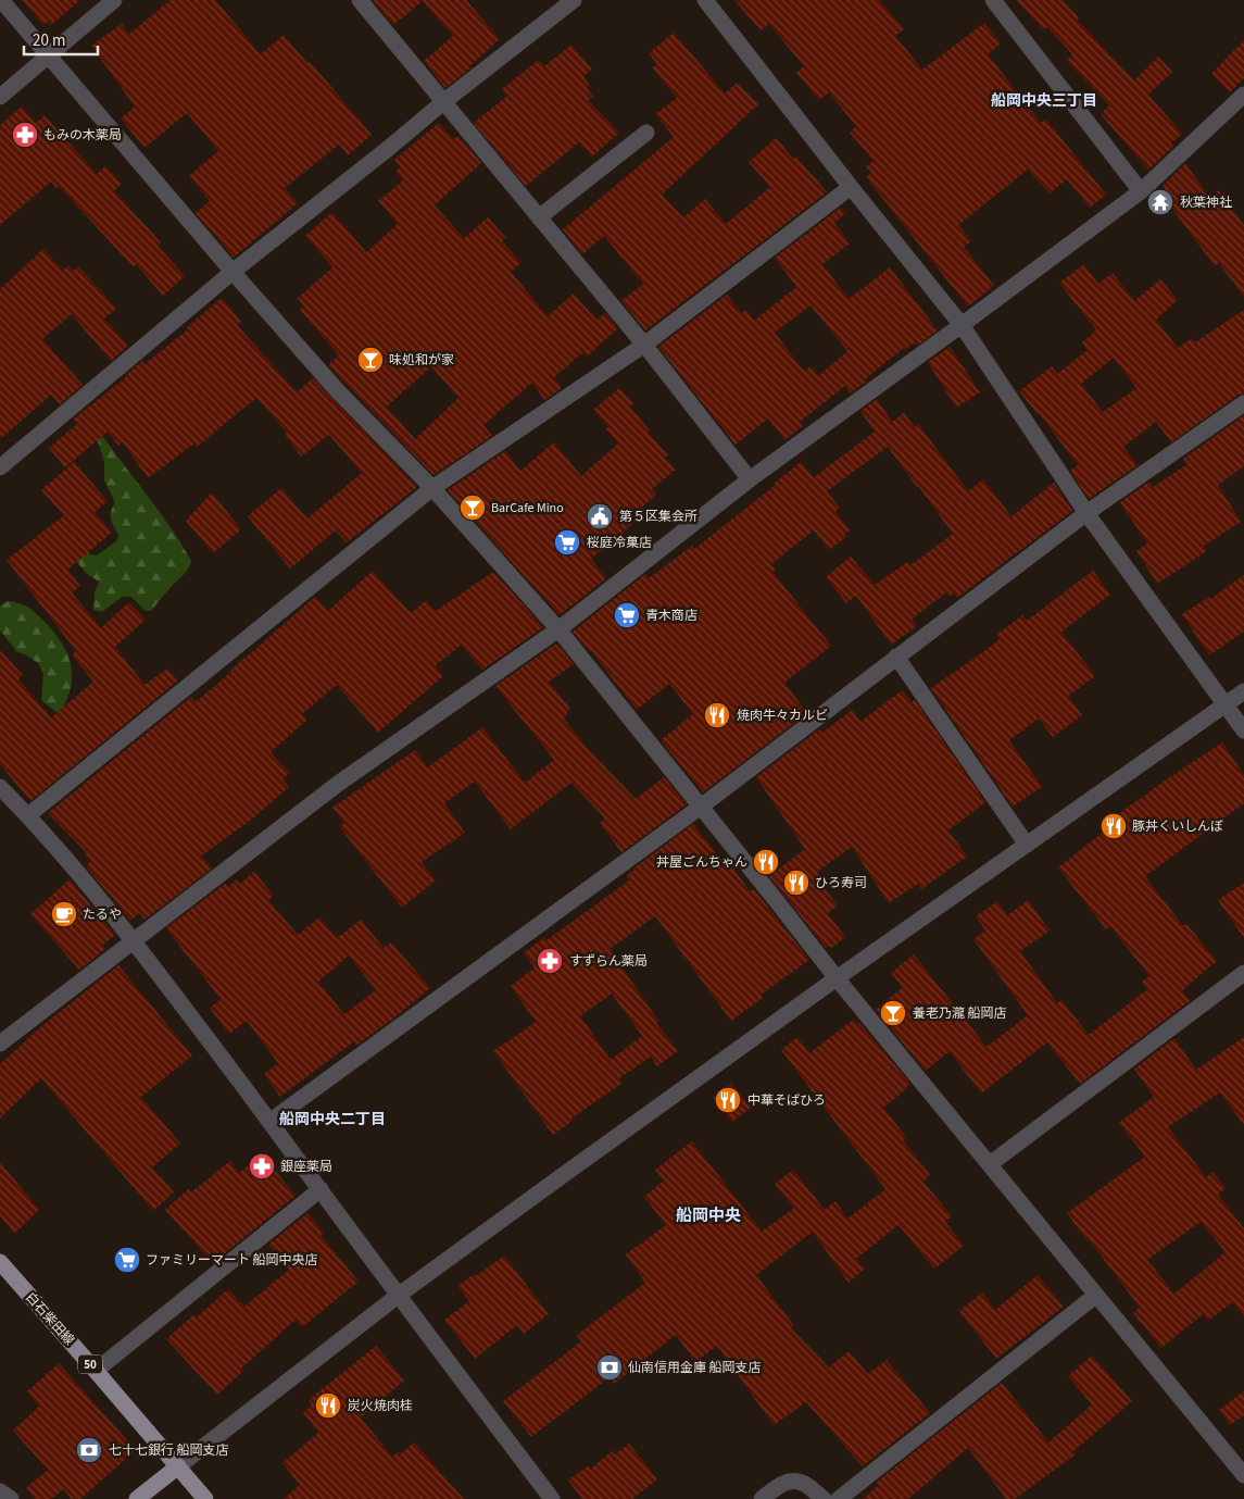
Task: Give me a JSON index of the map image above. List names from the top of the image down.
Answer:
{
  "streets": {
    "main road": ["白石柴田線", "50"]
  },
  "districts": ["船岡中央三丁目", "船岡中央二丁目", "船岡中央"],
  "places": {
    "pharmacy": ["もみの木薬局", "すずらん薬局", "銀座薬局"],
    "temple": ["秋葉神社"],
    "bar": ["味処和が家", "BarCafe Mino", "養老乃瀧 船岡店"],
    "public building": ["第５区集会所"],
    "supermarket": ["桜庭冷菓店", "青木商店", "ファミリーマート 船岡中央店"],
    "restaurant": [
      "焼肉牛々カルビ",
      "豚丼くいしんぼ",
      "丼屋ごんちゃん",
      "ひろ寿司",
      "中華そばひろ",
      "炭火焼肉桂"
    ],
    "cafe": ["たるや"],
    "bank": ["仙南信用金庫 船岡支店", "七十七銀行 船岡支店"]
  },
  "scale_bar": "20 m"
}
